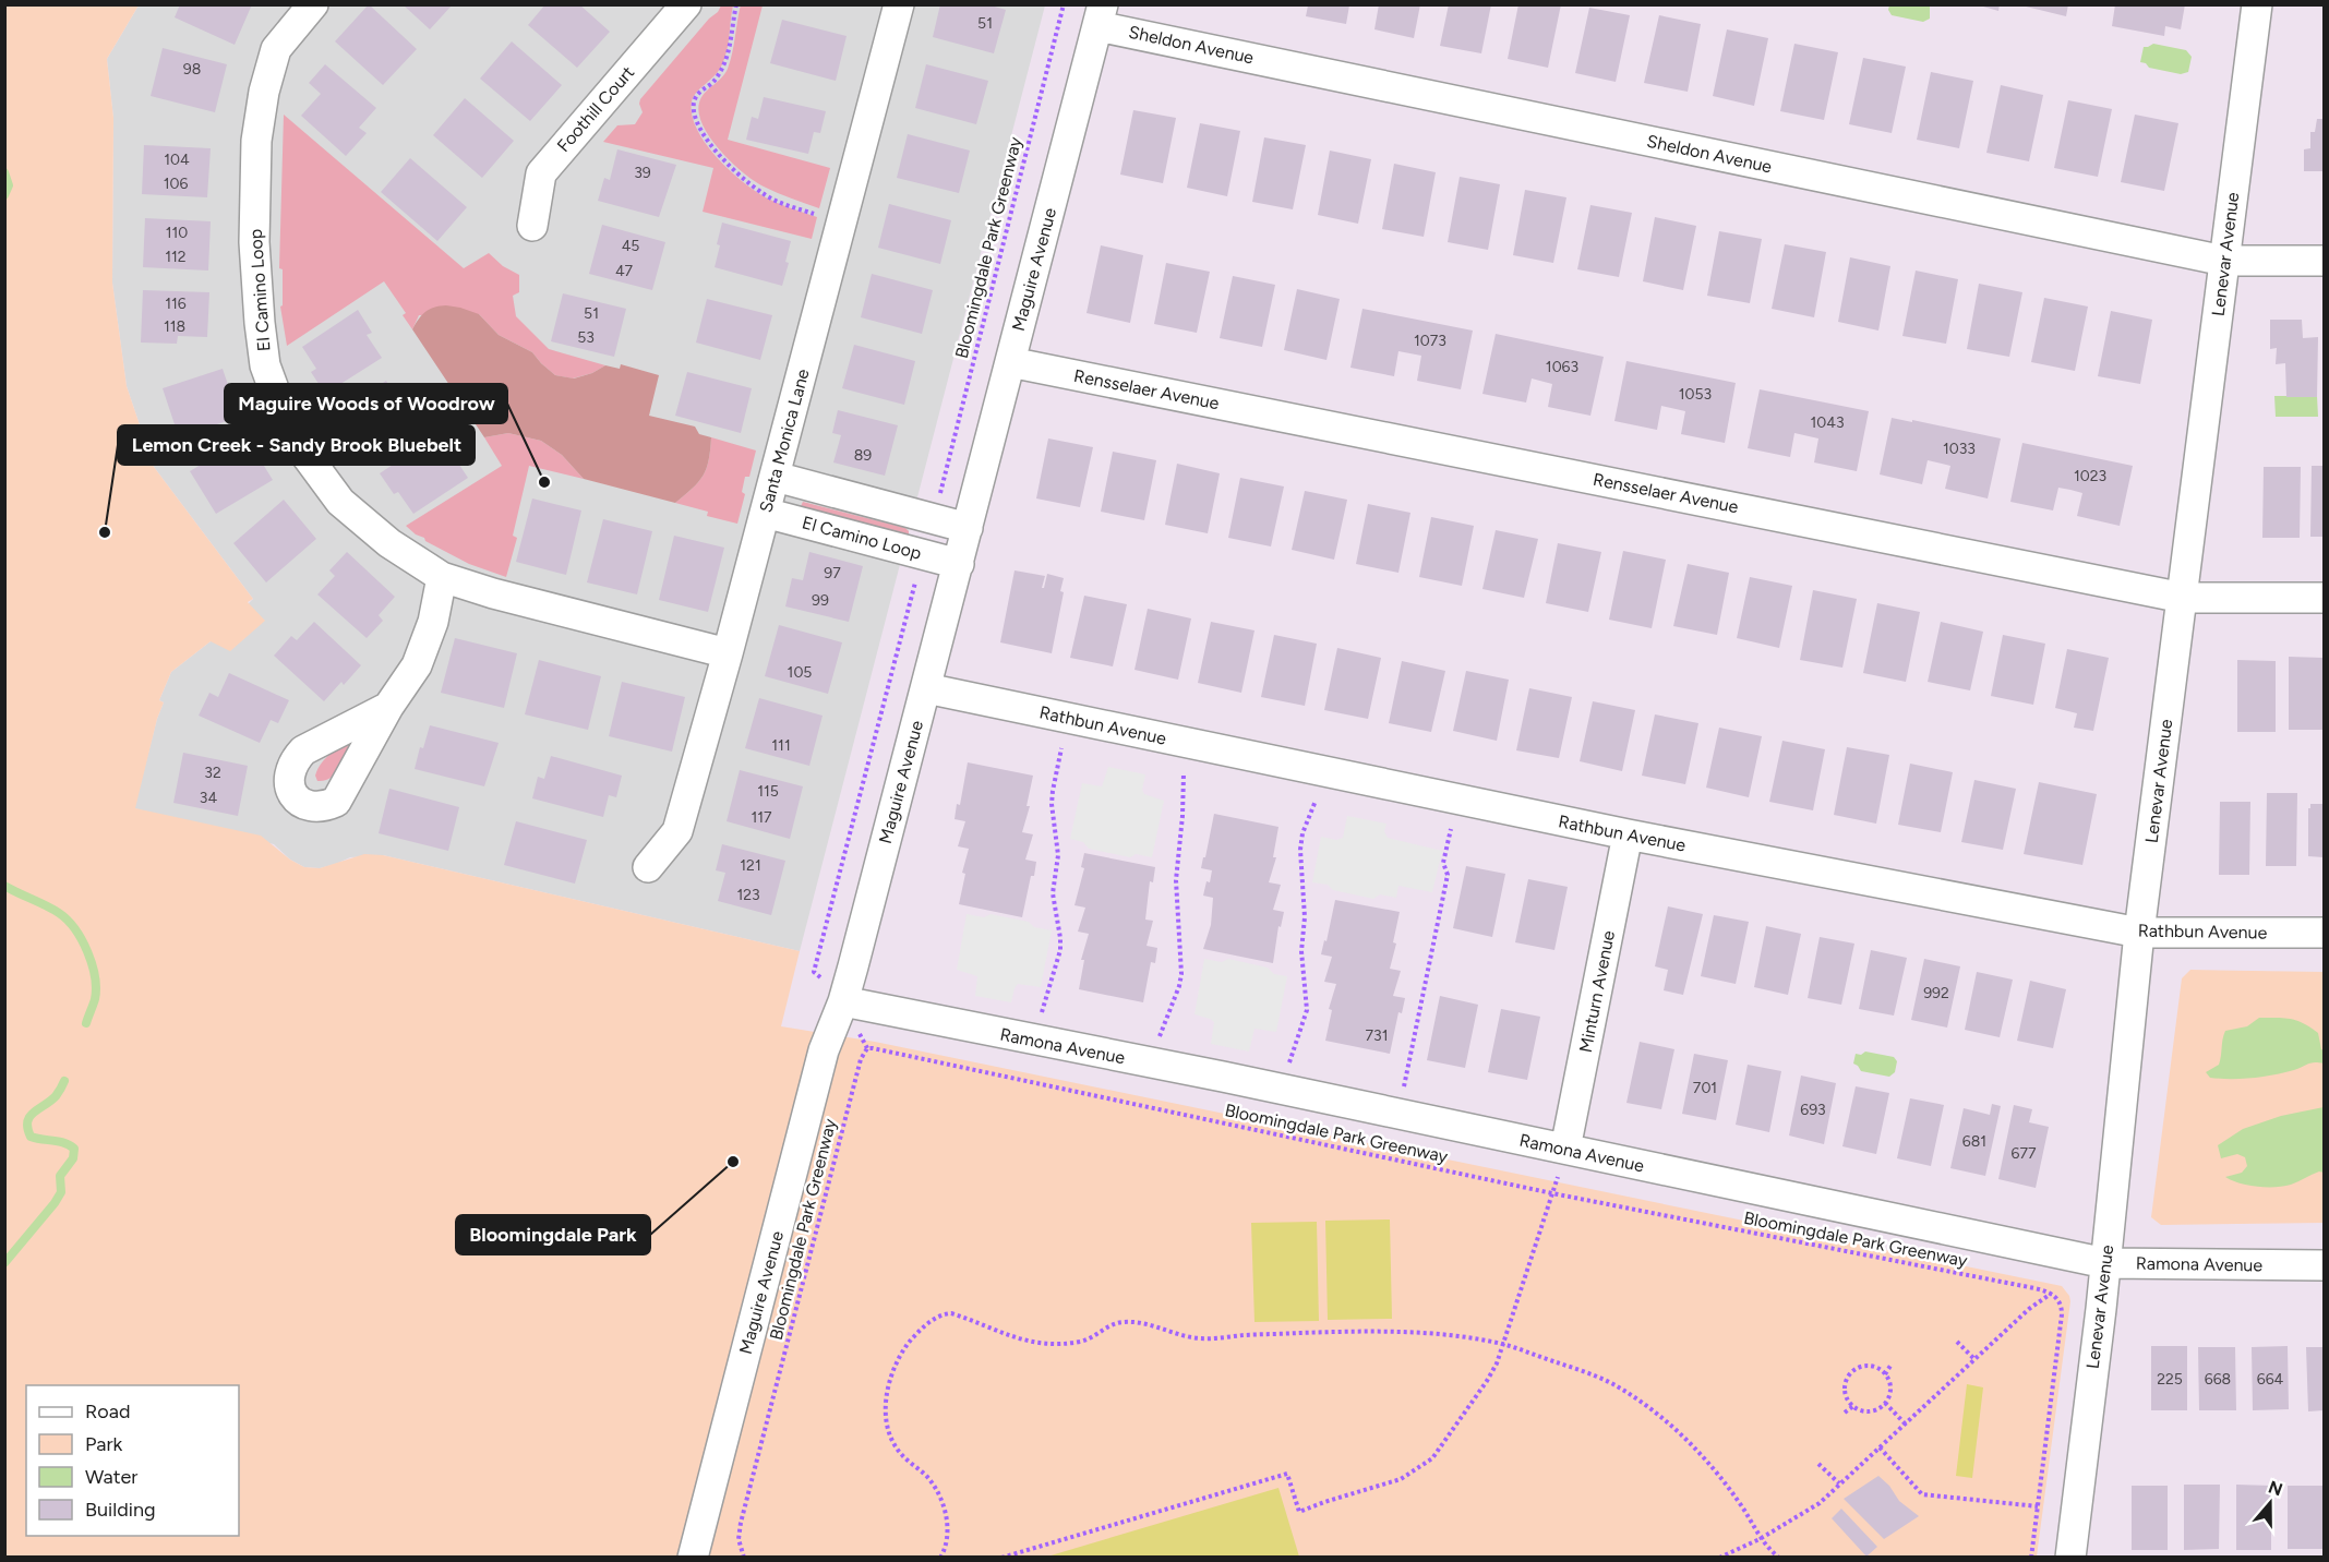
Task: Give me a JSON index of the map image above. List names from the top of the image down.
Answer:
{
  "streets": {
    "street": [
      "Sheldon Avenue",
      "Foothill Court",
      "Lenevar Avenue",
      "Maguire Avenue",
      "El Camino Loop",
      "Rensselaer Avenue",
      "Santa Monica Lane",
      "Rathbun Avenue",
      "Minturn Avenue",
      "Ramona Avenue"
    ],
    "path": ["Bloomingdale Park Greenway"]
  },
  "crossings": [
    ["Sheldon Avenue", "Lenevar Avenue"],
    ["Sheldon Avenue", "Maguire Avenue"],
    ["Lenevar Avenue", "Rensselaer Avenue"],
    ["Lenevar Avenue", "Rathbun Avenue"],
    ["Lenevar Avenue", "Ramona Avenue"],
    ["Maguire Avenue", "El Camino Loop"],
    ["Maguire Avenue", "Rensselaer Avenue"],
    ["Maguire Avenue", "Rathbun Avenue"],
    ["Maguire Avenue", "Ramona Avenue"],
    ["El Camino Loop", "Santa Monica Lane"],
    ["Rathbun Avenue", "Minturn Avenue"],
    ["Minturn Avenue", "Ramona Avenue"]
  ],
  "places": ["Maguire Woods of Woodrow", "Lemon Creek - Sandy Brook Bluebelt", "Bloomingdale Park"],
  "house_numbers": [
    "51",
    "98",
    "104",
    "39",
    "106",
    "110",
    "45",
    "112",
    "47",
    "116",
    "51",
    "118",
    "53",
    "1073",
    "1063",
    "1053",
    "1043",
    "1033",
    "89",
    "1023",
    "97",
    "99",
    "105",
    "111",
    "32",
    "115",
    "34",
    "117",
    "121",
    "123",
    "992",
    "731",
    "701",
    "693",
    "681",
    "677",
    "225",
    "668",
    "664"
  ],
  "legend": [
    "Road",
    "Park",
    "Water",
    "Building"
  ],
  "north": "top"
}
